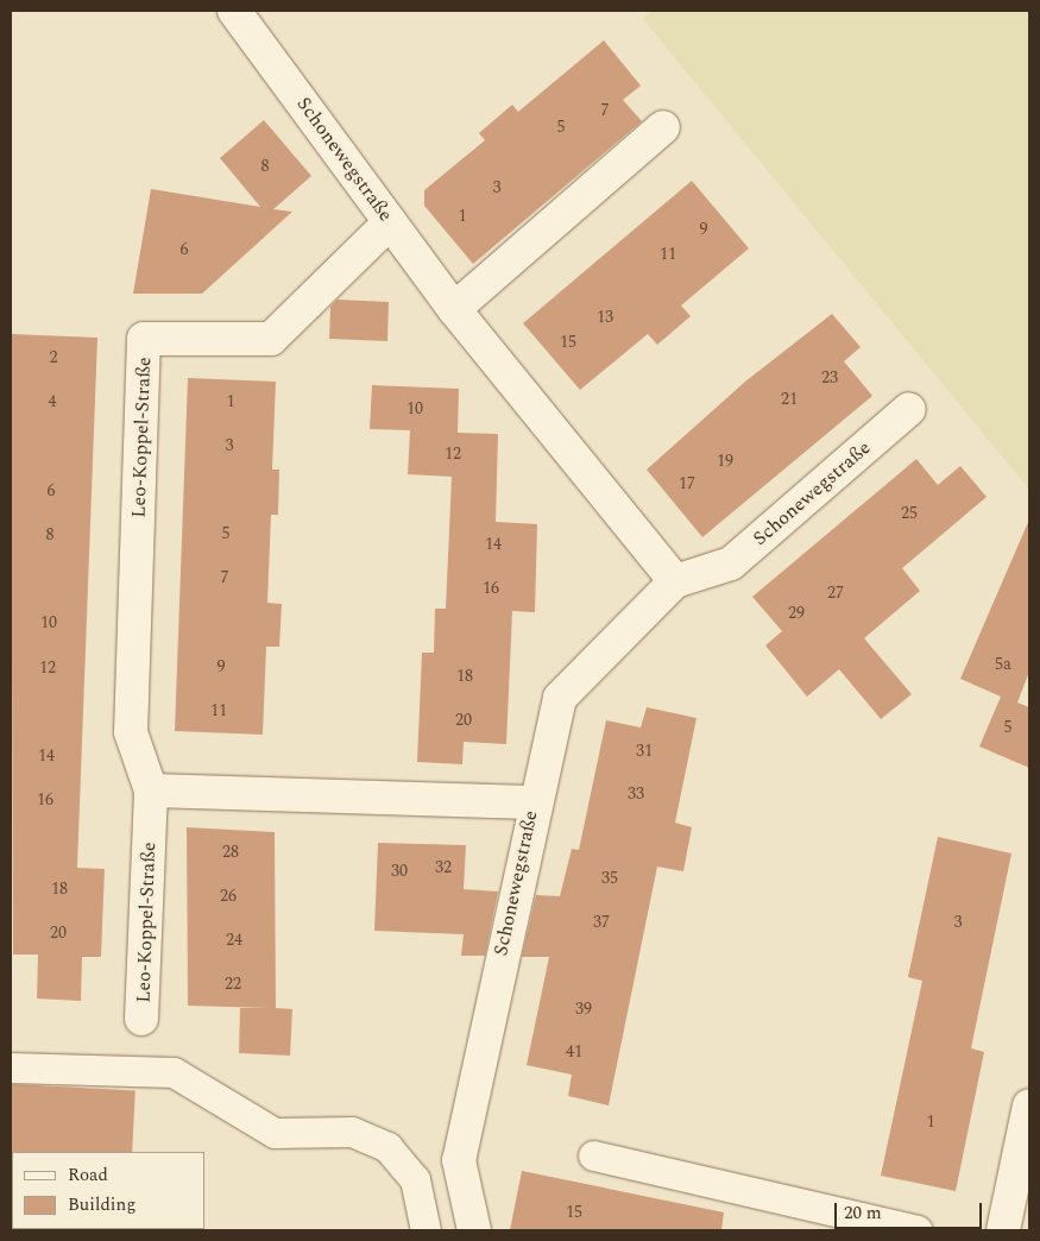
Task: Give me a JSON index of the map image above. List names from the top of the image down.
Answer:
{
  "streets": {
    "street": ["Schonewegstraße", "Leo-Koppel-Straße"]
  },
  "crossings": [
    ["Schonewegstraße", "Leo-Koppel-Straße"]
  ],
  "house_numbers": [
    "7",
    "5",
    "8",
    "3",
    "1",
    "9",
    "6",
    "11",
    "13",
    "15",
    "2",
    "23",
    "21",
    "4",
    "1",
    "10",
    "3",
    "12",
    "19",
    "17",
    "6",
    "25",
    "5",
    "8",
    "14",
    "7",
    "16",
    "27",
    "29",
    "10",
    "5a",
    "9",
    "12",
    "18",
    "11",
    "20",
    "5",
    "31",
    "14",
    "33",
    "16",
    "28",
    "32",
    "30",
    "35",
    "18",
    "26",
    "37",
    "3",
    "20",
    "24",
    "22",
    "39",
    "41",
    "1",
    "15"
  ],
  "legend": ["Road", "Building"],
  "scale_bar": "20 m"
}
